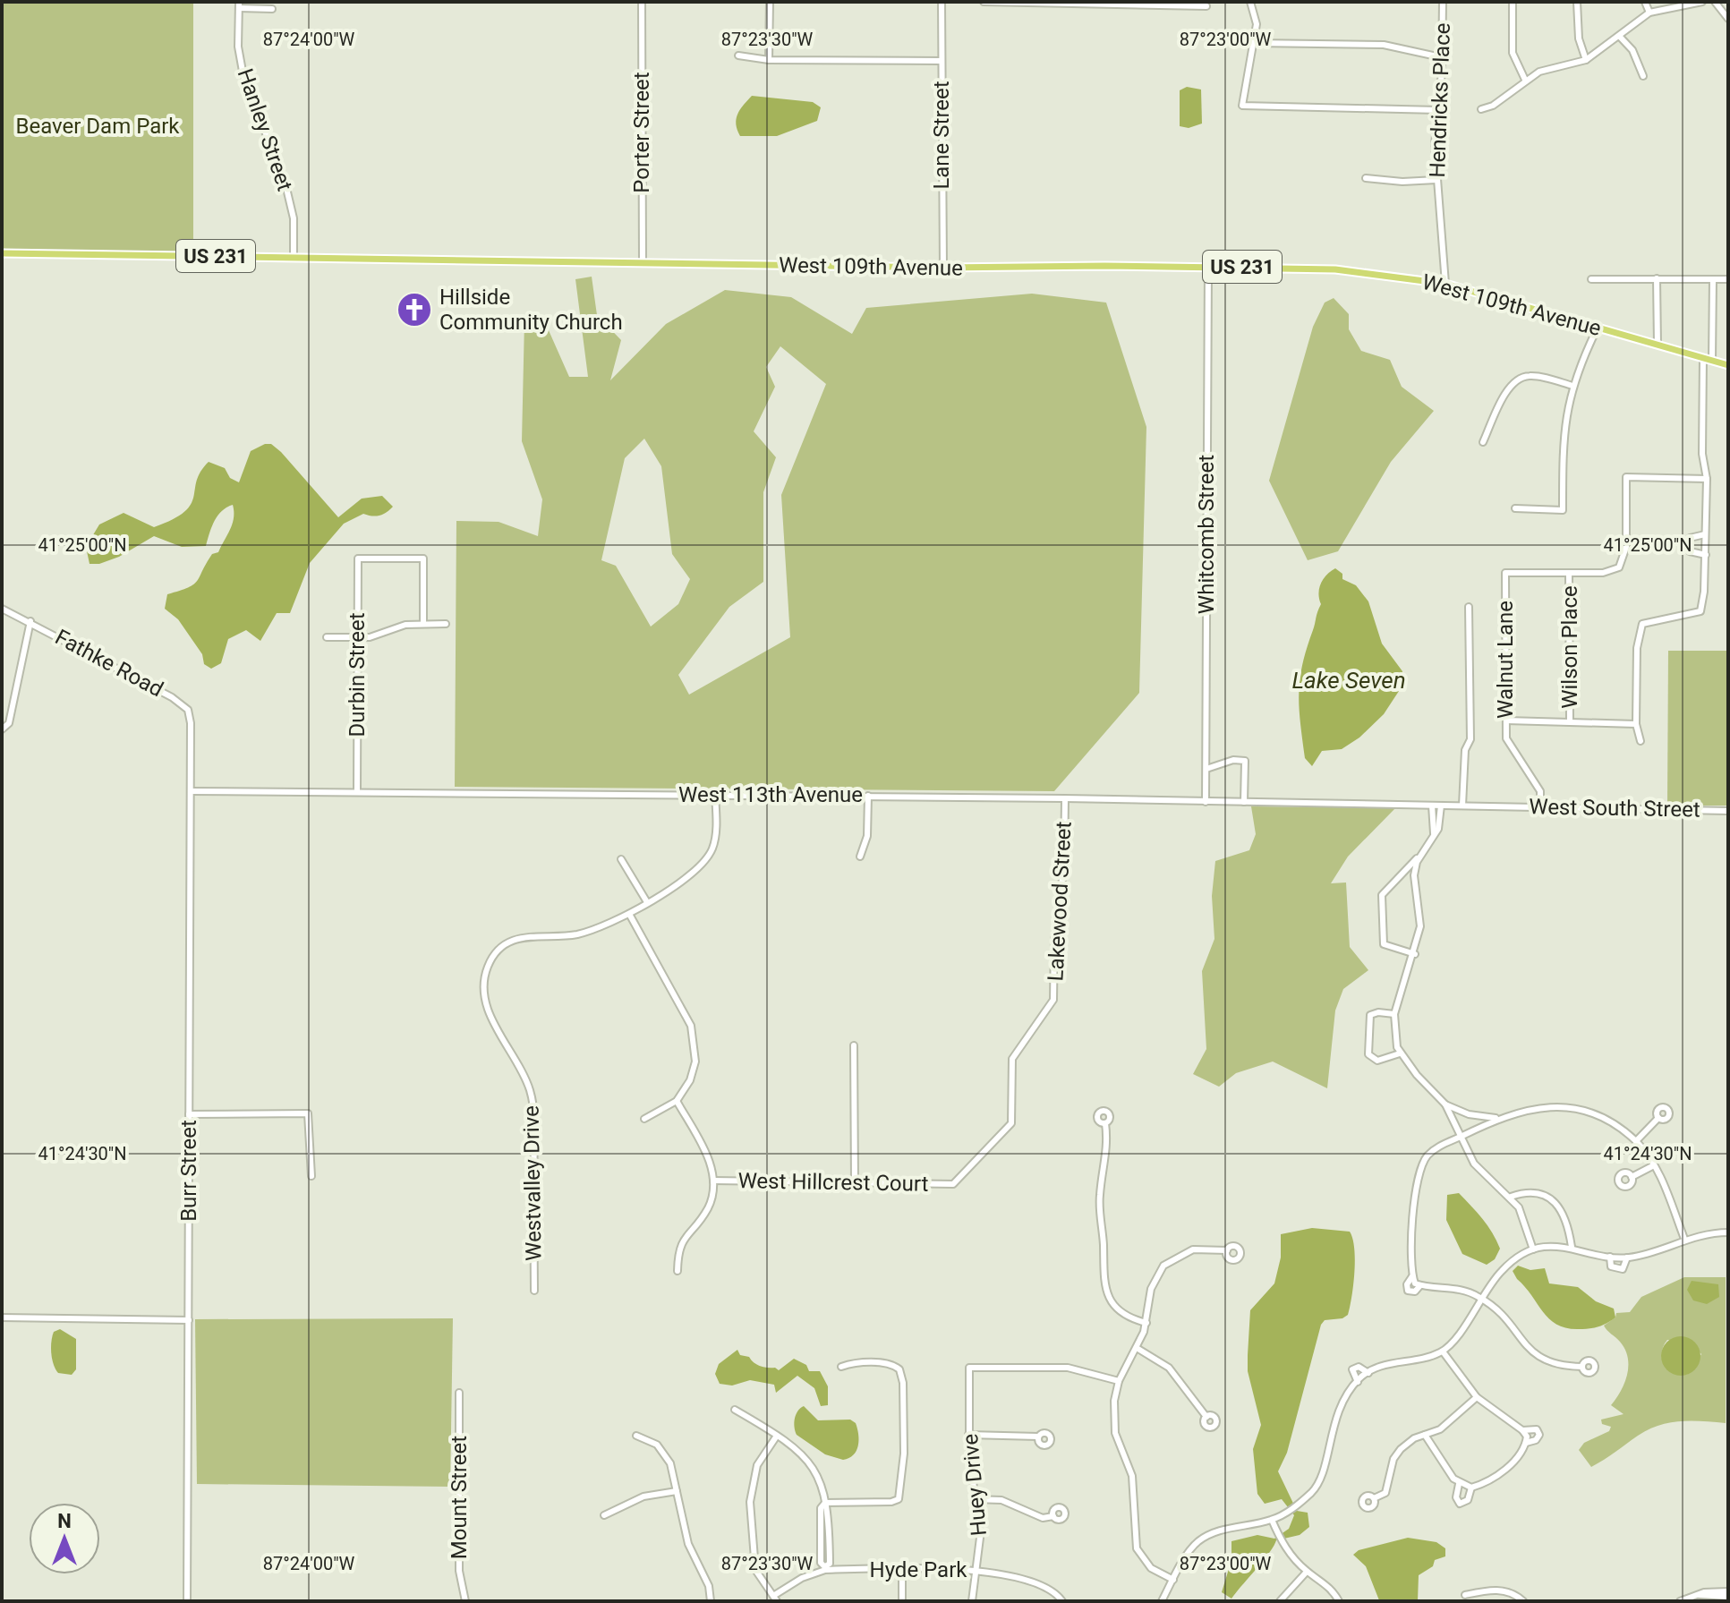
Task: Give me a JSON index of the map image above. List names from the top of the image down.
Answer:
{
  "streets": {
    "main road": ["US 231", "West 109th Avenue"],
    "street": [
      "Hendricks Place",
      "Hanley Street",
      "Porter Street",
      "Lane Street",
      "Whitcomb Street",
      "Wilson Place",
      "Walnut Lane",
      "Fathke Road",
      "Durbin Street",
      "West 113th Avenue",
      "West South Street",
      "Lakewood Street",
      "Burr Street",
      "West Hillcrest Court",
      "Westvalley Drive",
      "Huey Drive",
      "Mount Street",
      "Hyde Park"
    ]
  },
  "crossings": [
    ["Hendricks Place", "West 109th Avenue"],
    ["Hanley Street", "West 109th Avenue"],
    ["Porter Street", "West 109th Avenue"],
    ["Lane Street", "West 109th Avenue"],
    ["West 109th Avenue", "Whitcomb Street"],
    ["Whitcomb Street", "West 113th Avenue"],
    ["Wilson Place", "Walnut Lane"],
    ["Walnut Lane", "West South Street"],
    ["Fathke Road", "Burr Street"],
    ["Durbin Street", "West 113th Avenue"],
    ["West 113th Avenue", "West South Street"],
    ["West 113th Avenue", "Lakewood Street"],
    ["West 113th Avenue", "Burr Street"],
    ["West 113th Avenue", "Westvalley Drive"],
    ["Lakewood Street", "West Hillcrest Court"],
    ["Huey Drive", "Hyde Park"]
  ],
  "water": ["Lake Seven"],
  "parks": ["Beaver Dam Park"],
  "places": {
    "church": ["Hillside Community Church"]
  },
  "north": "top",
  "coordinates": [
    "87°24'00\"W",
    "87°23'30\"W",
    "87°23'00\"W",
    "41°25'00\"N",
    "41°24'30\"N"
  ]
}
